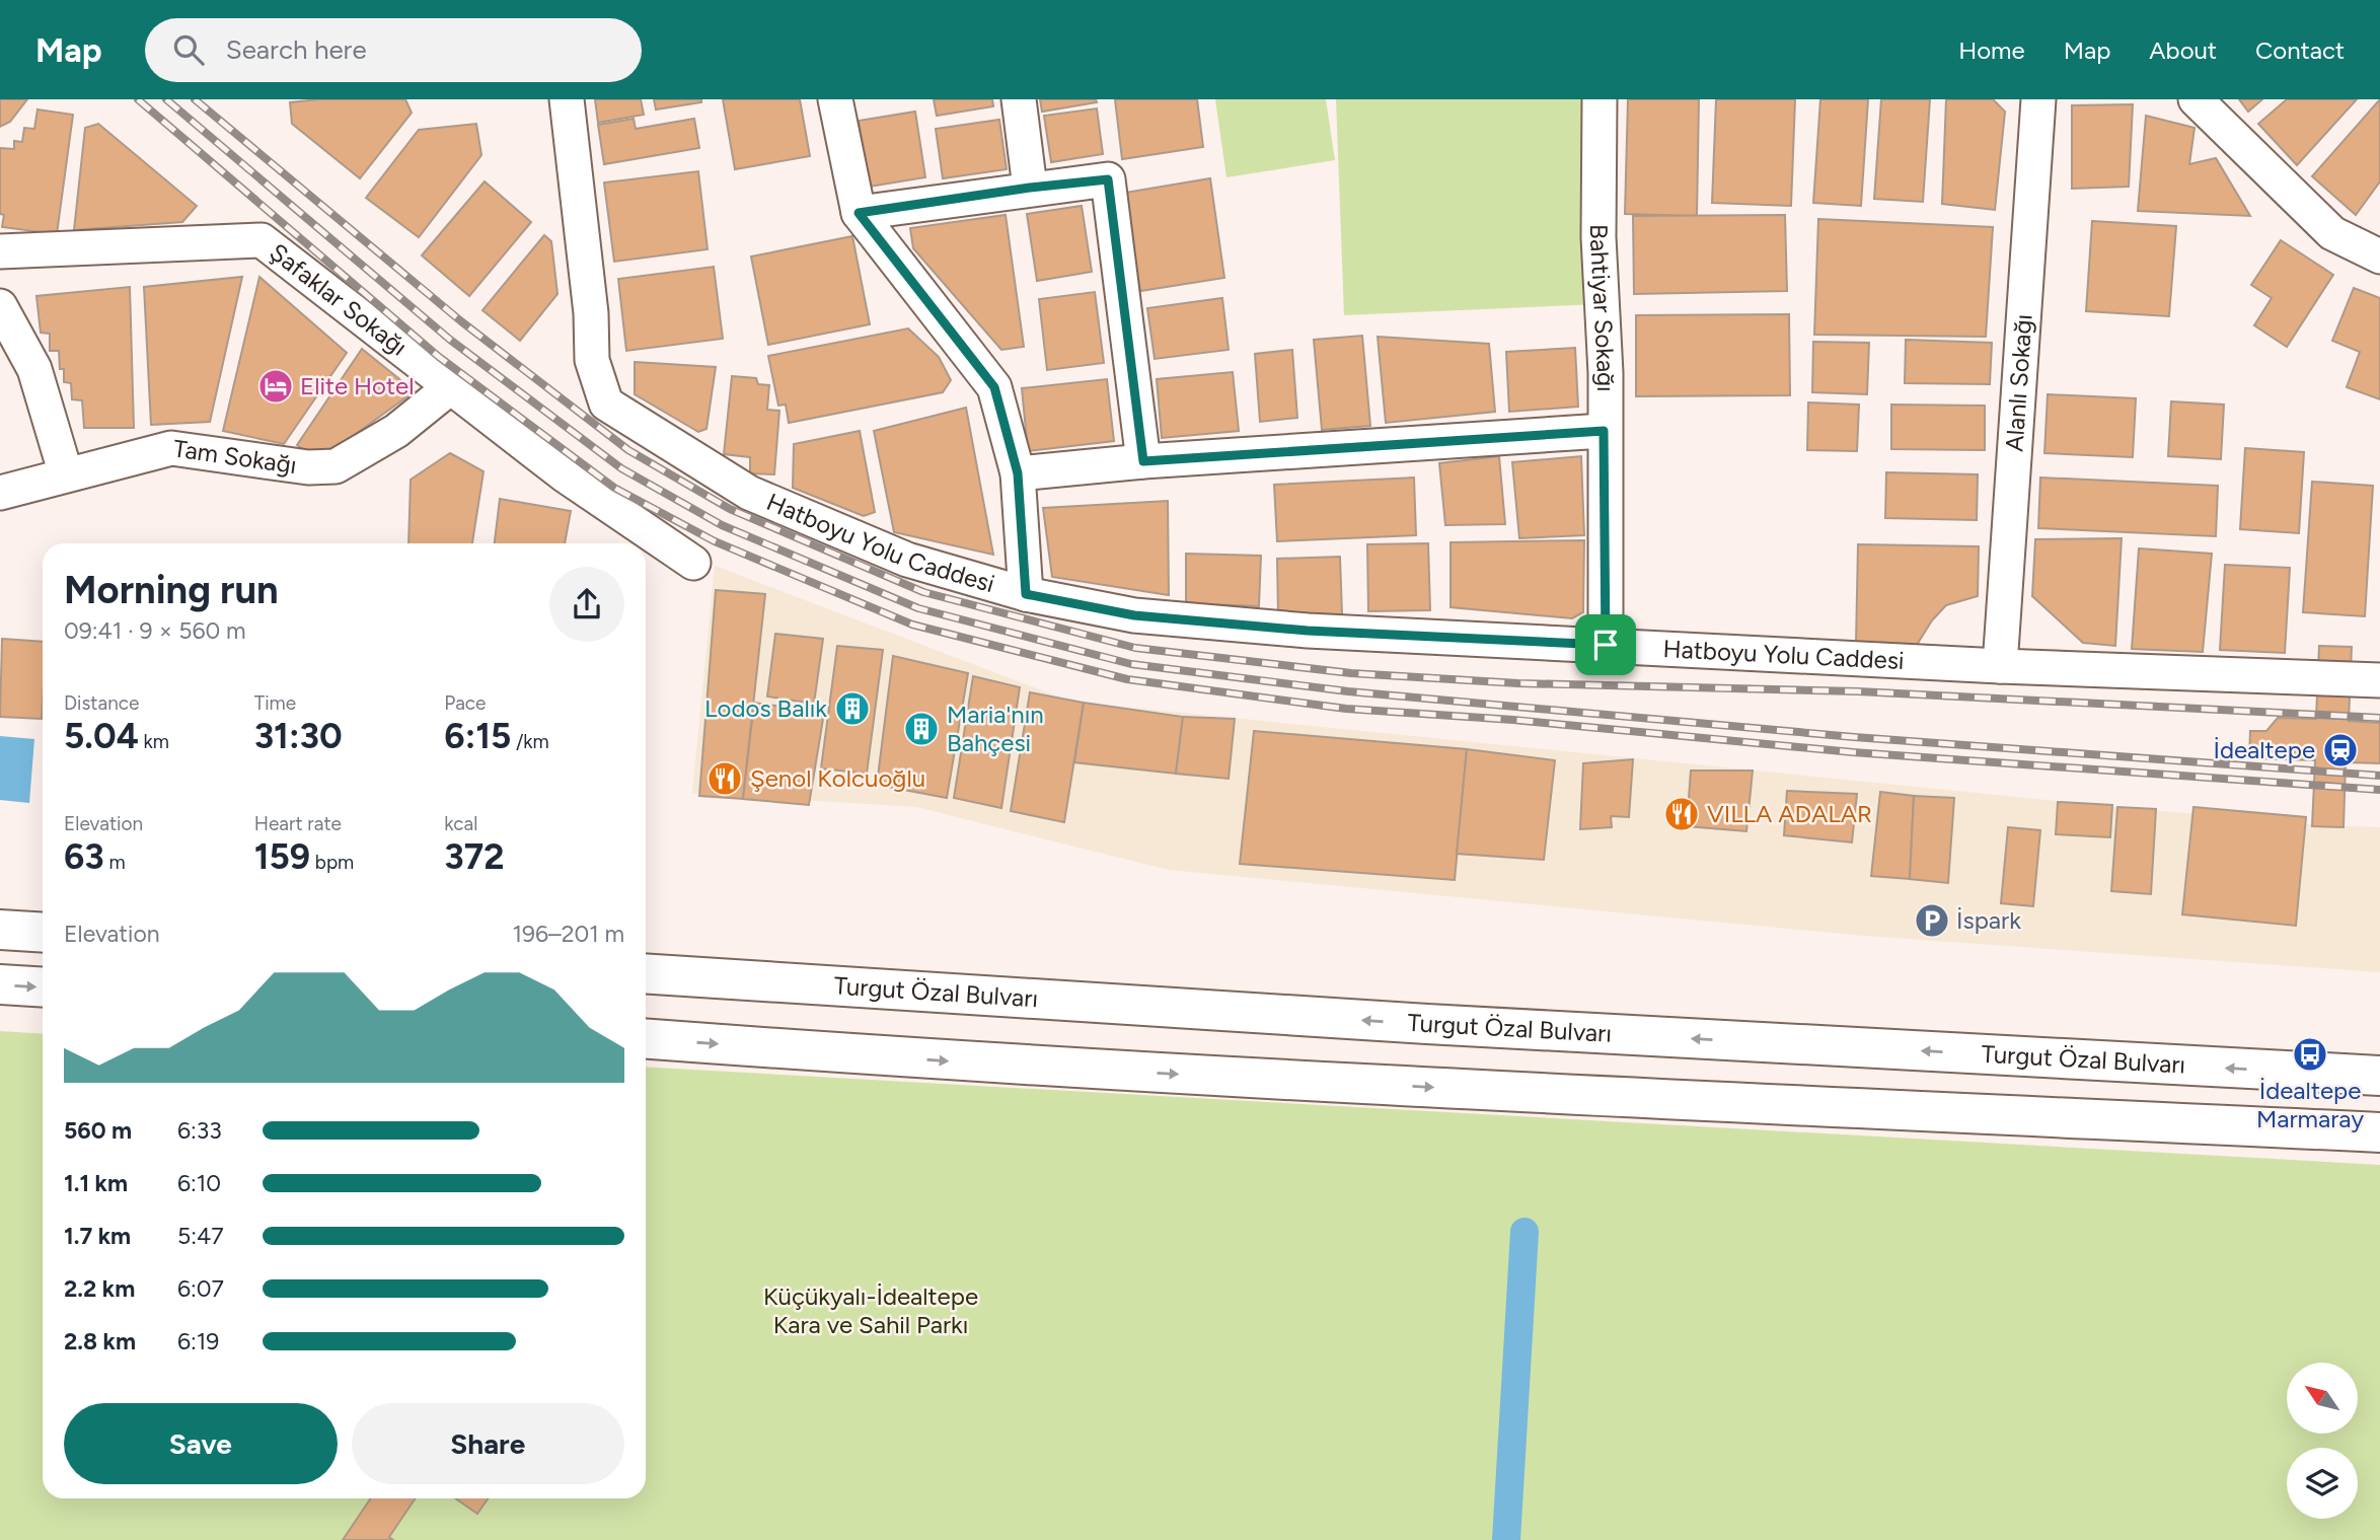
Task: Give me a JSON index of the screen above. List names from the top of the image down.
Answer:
{
  "streets": {
    "highway": ["Turgut Özal Bulvarı"],
    "street": [
      "Şafaklar Sokağı",
      "Bahtiyar Sokağı",
      "Alanlı Sokağı",
      "Tam Sokağı",
      "Hatboyu Yolu Caddesi"
    ]
  },
  "crossings": [
    ["Şafaklar Sokağı", "Tam Sokağı"],
    ["Bahtiyar Sokağı", "Hatboyu Yolu Caddesi"],
    ["Alanlı Sokağı", "Hatboyu Yolu Caddesi"]
  ],
  "parks": ["Küçükyalı-İdealtepe Kara ve Sahil Parkı"],
  "places": {
    "hotel": ["Elite Hotel"],
    "building": ["Lodos Balık", "Maria'nın Bahçesi"],
    "station": ["İdealtepe"],
    "restaurant": ["Şenol Kolcuoğlu", "VILLA ADALAR"],
    "parking": ["İspark"],
    "bus stop": ["İdealtepe Marmaray"]
  },
  "north": "top left",
  "page": {
    "header": "Map",
    "search": "Search here",
    "nav": [
      "Home",
      "Map",
      "About",
      "Contact"
    ],
    "heading": ["Morning run", "09:41 · 9 × 560 m"],
    "stats": [
      ["Distance", "5.04 km"],
      ["Time", "31:30"],
      ["Pace", "6:15 /km"],
      ["Elevation", "63 m"],
      ["Heart rate", "159 bpm"],
      ["kcal", "372"]
    ],
    "chart": ["Elevation", "196–201 m"],
    "list": [
      {
        "name": "560 m",
        "note": "6:33"
      },
      {
        "name": "1.1 km",
        "note": "6:10"
      },
      {
        "name": "1.7 km",
        "note": "5:47"
      },
      {
        "name": "2.2 km",
        "note": "6:07"
      },
      {
        "name": "2.8 km",
        "note": "6:19"
      }
    ],
    "buttons": ["Save", "Share"]
  }
}
